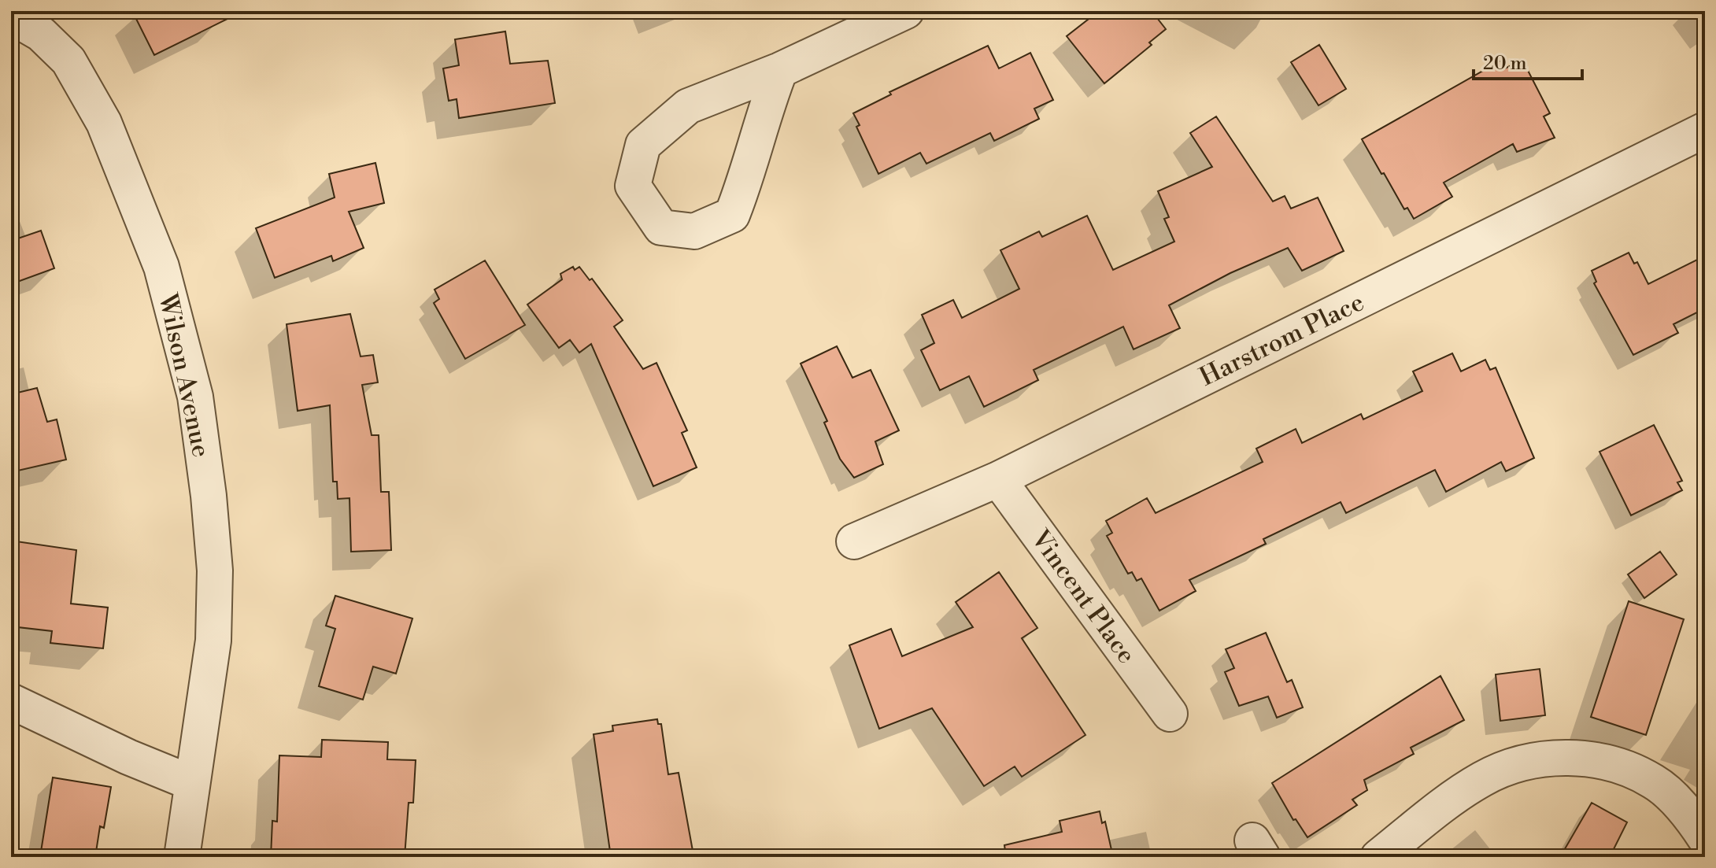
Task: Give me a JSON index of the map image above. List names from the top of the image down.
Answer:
{
  "streets": {
    "street": ["Harstrom Place", "Wilson Avenue", "Vincent Place"]
  },
  "crossings": [
    ["Harstrom Place", "Vincent Place"]
  ],
  "scale_bar": "20 m"
}
